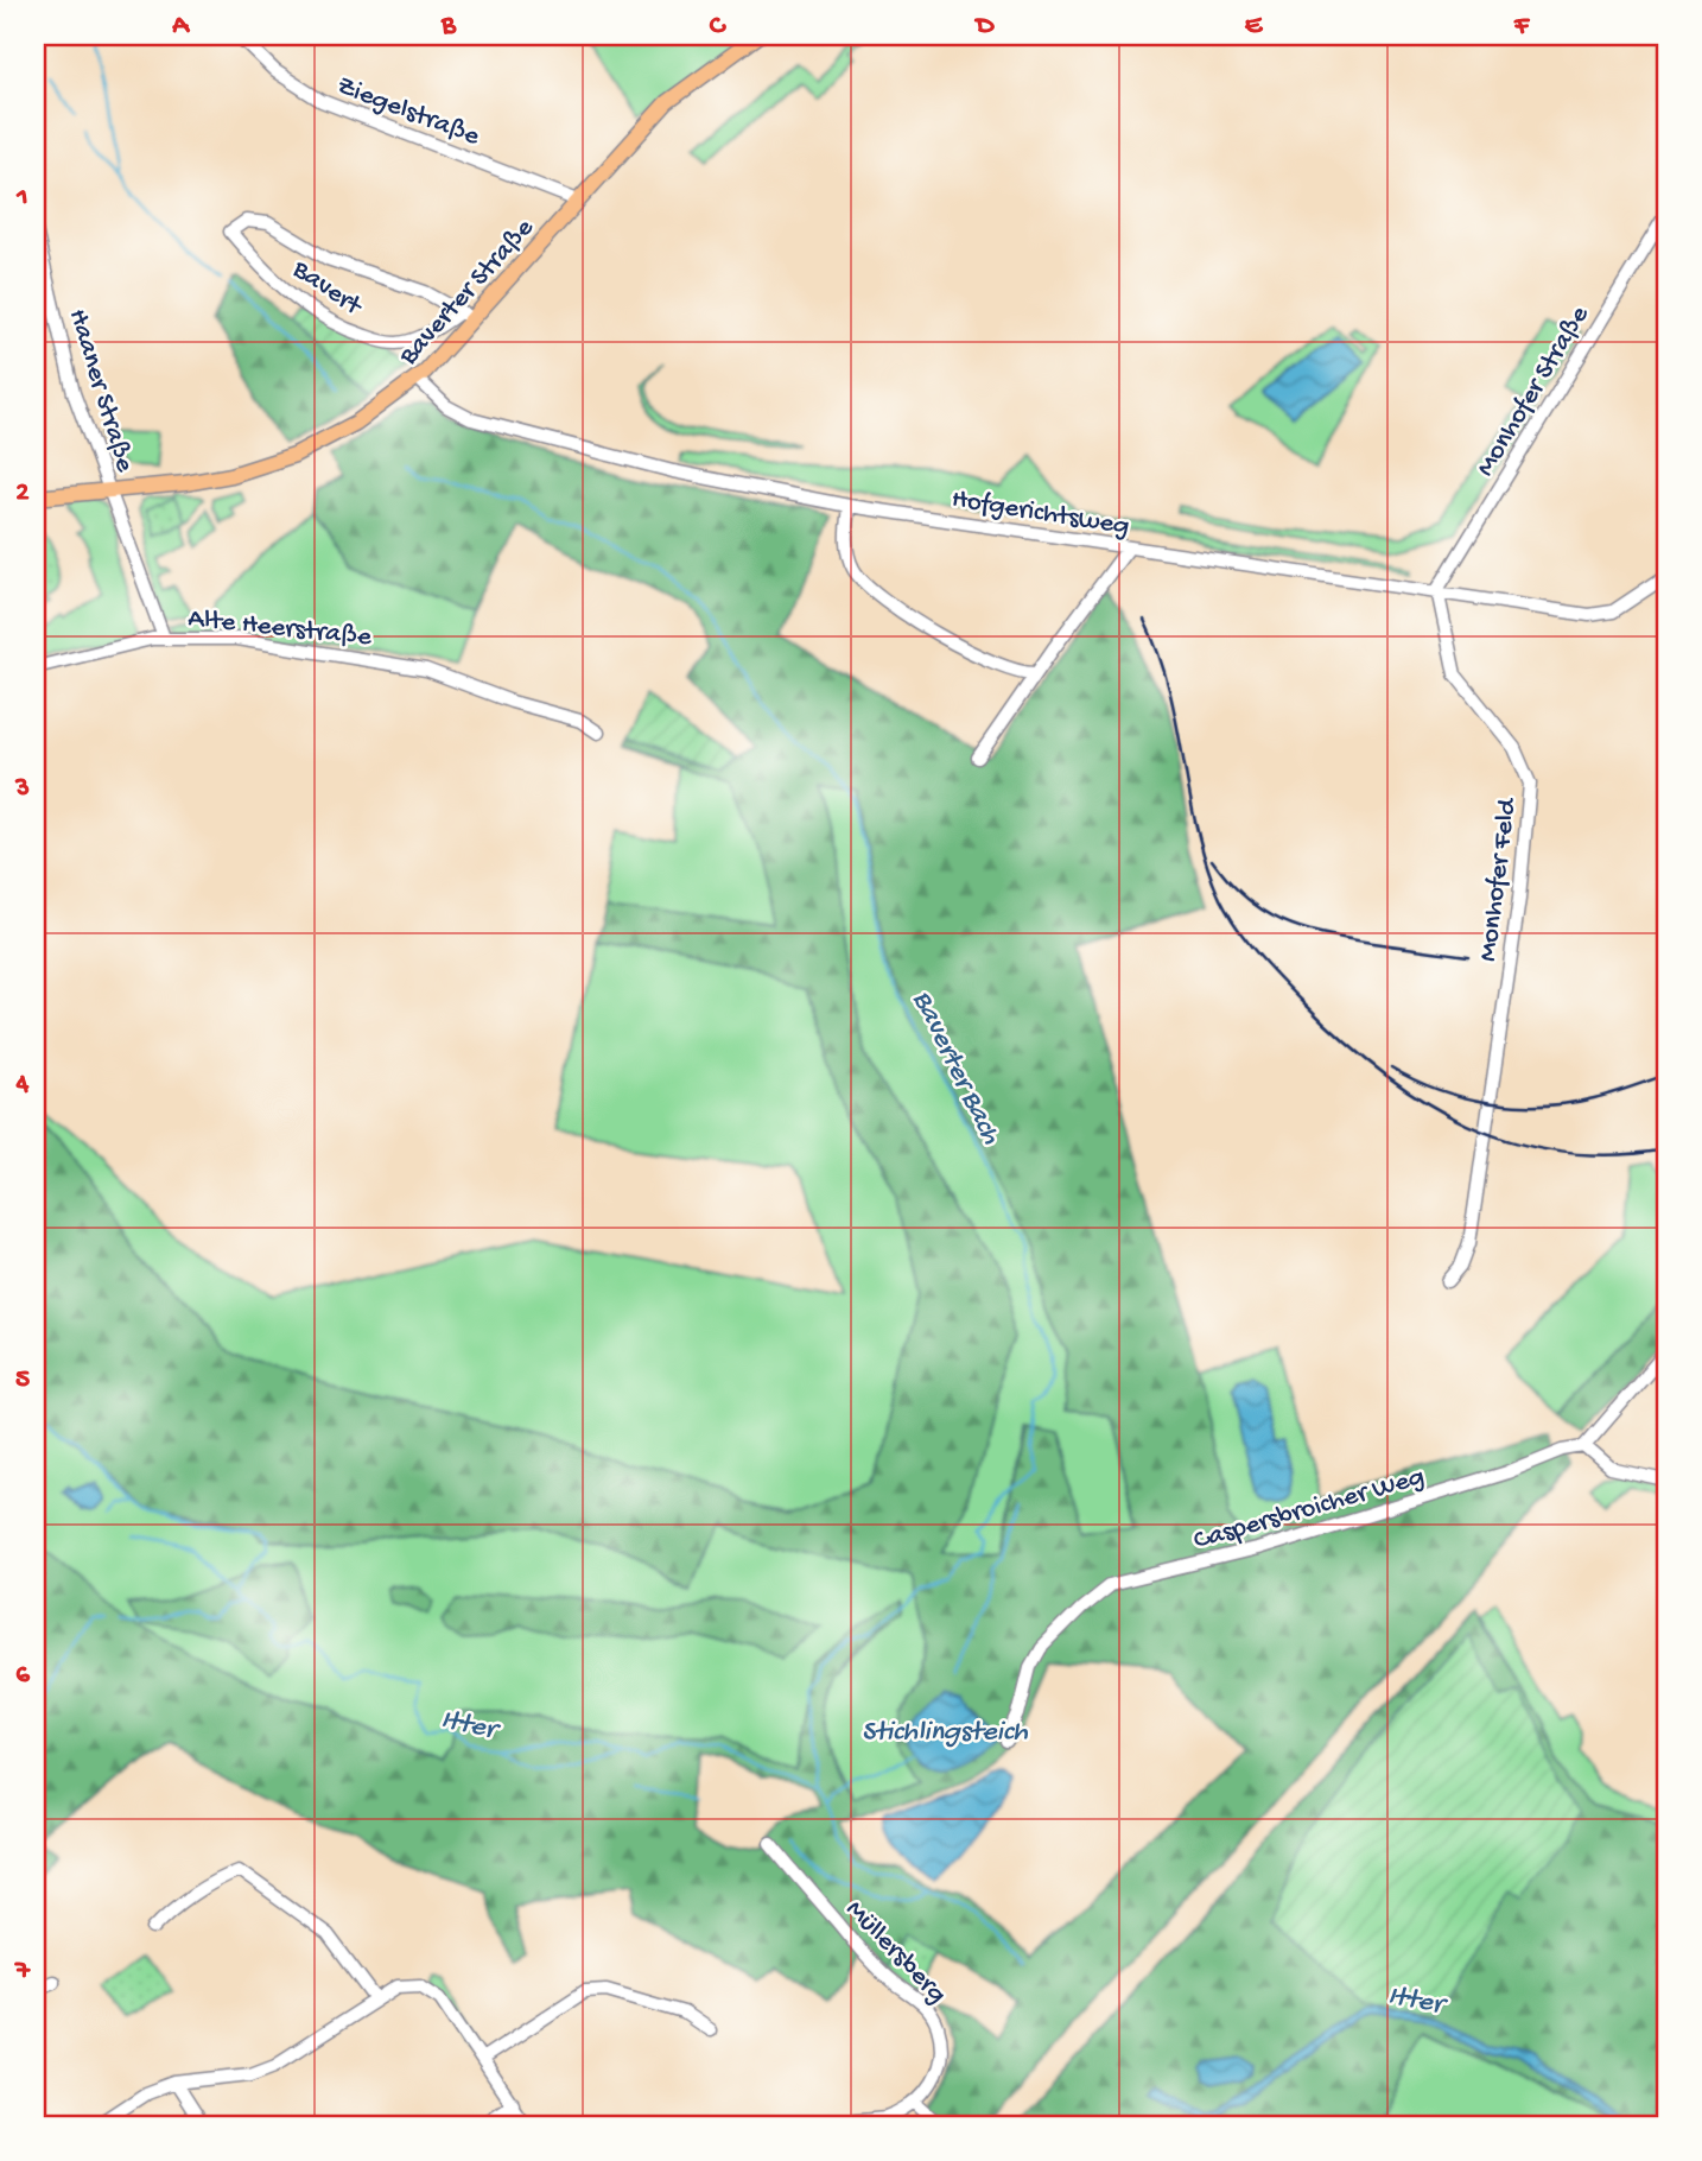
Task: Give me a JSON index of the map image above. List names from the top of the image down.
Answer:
{
  "streets": {
    "main road": ["Baverter Straße", "Haaner Straße"],
    "street": [
      "Ziegelstraße",
      "Bavert",
      "Monhofer Straße",
      "Hofgerichtsweg",
      "Alte Heerstraße",
      "Monhofer Feld",
      "Caspersbroicher Weg",
      "Müllersberg"
    ]
  },
  "crossings": [
    ["Ziegelstraße", "Baverter Straße"],
    ["Bavert", "Baverter Straße"],
    ["Baverter Straße", "Haaner Straße"],
    ["Baverter Straße", "Hofgerichtsweg"],
    ["Monhofer Straße", "Hofgerichtsweg"],
    ["Monhofer Straße", "Monhofer Feld"],
    ["Hofgerichtsweg", "Monhofer Feld"]
  ],
  "water": ["Baverter Bach", "Itter", "Stichlingsteich"],
  "grid": {
    "columns": [
      "A",
      "B",
      "C",
      "D",
      "E",
      "F"
    ],
    "rows": [
      "1",
      "2",
      "3",
      "4",
      "5",
      "6",
      "7"
    ]
  }
}
